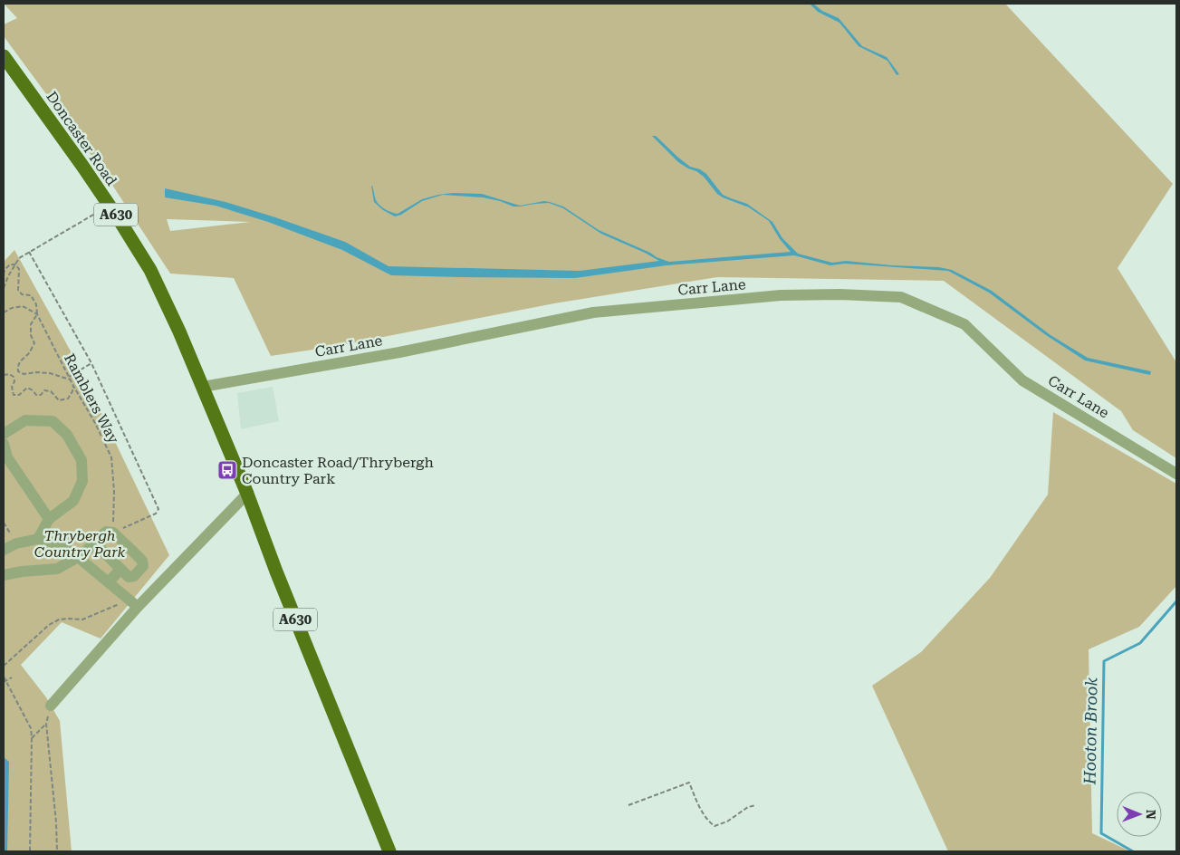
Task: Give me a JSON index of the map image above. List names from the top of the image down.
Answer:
{
  "streets": {
    "main road": ["Doncaster Road", "A630"],
    "street": ["Carr Lane"],
    "path": ["Ramblers Way"]
  },
  "crossings": [
    ["Doncaster Road", "A630"],
    ["Doncaster Road", "Carr Lane"],
    ["A630", "Carr Lane"]
  ],
  "water": ["Hooton Brook"],
  "parks": ["Thrybergh Country Park"],
  "places": {
    "bus stop": ["Doncaster Road/Thrybergh Country Park"]
  },
  "north": "right"
}
